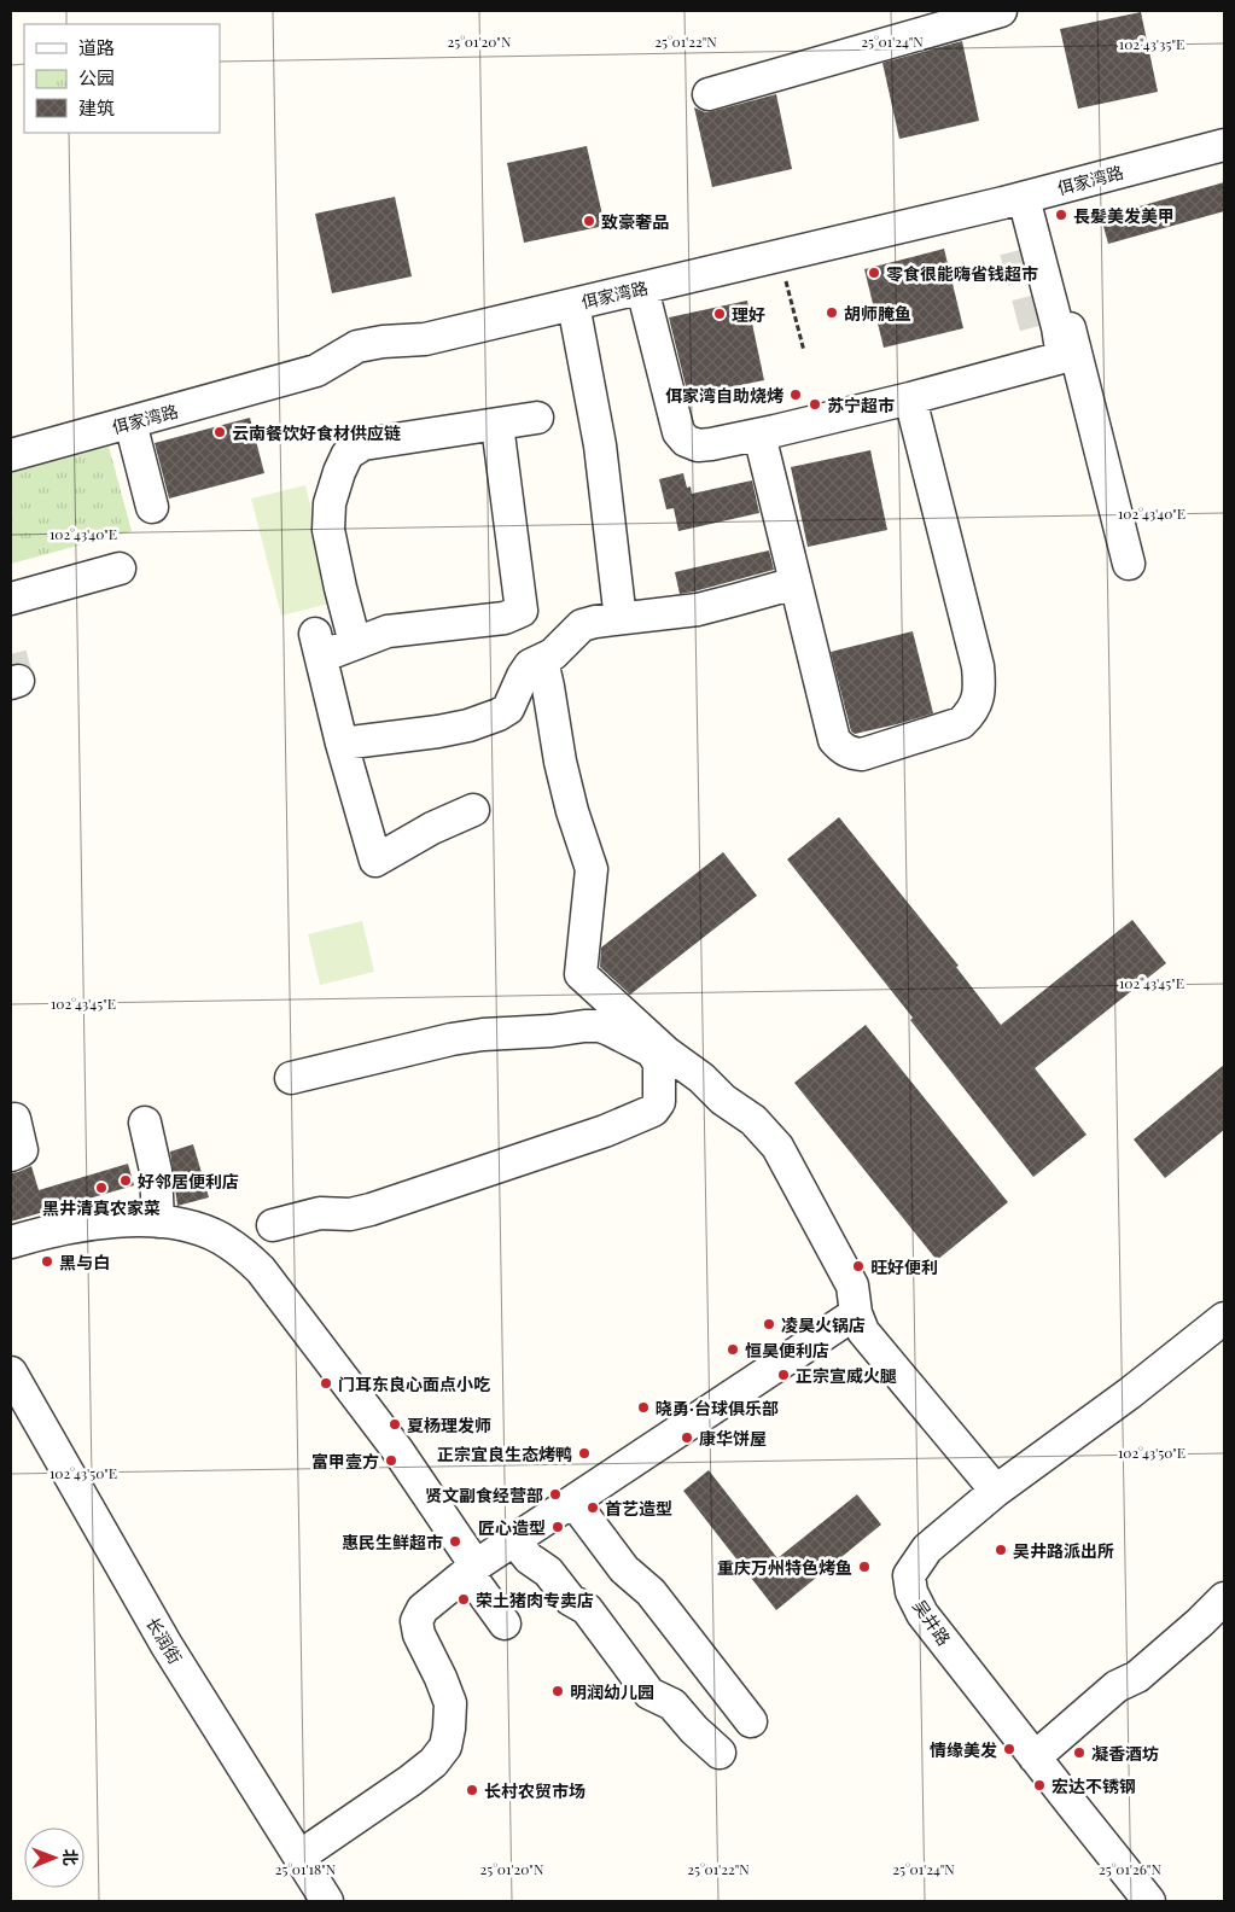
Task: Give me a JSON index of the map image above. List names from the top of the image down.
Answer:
{
  "streets": {
    "street": ["佴家湾路", "吴井路", "长润街"]
  },
  "places": [
    "長髪美发美甲",
    "致豪奢品",
    "零食很能嗨省钱超市",
    "胡师腌鱼",
    "理好",
    "佴家湾自助烧烤",
    "苏宁超市",
    "云南餐饮好食材供应链",
    "好邻居便利店",
    "黑井清真农家菜",
    "黑与白",
    "旺好便利",
    "凌昊火锅店",
    "恒昊便利店",
    "正宗宣威火腿",
    "门耳东良心面点小吃",
    "晓勇·台球俱乐部",
    "夏杨理发师",
    "康华饼屋",
    "正宗宜良生态烤鸭",
    "富甲壹方",
    "贤文副食经营部",
    "首艺造型",
    "匠心造型",
    "惠民生鲜超市",
    "吴井路派出所",
    "重庆万州特色烤鱼",
    "荣土猪肉专卖店",
    "明润幼儿园",
    "情缘美发",
    "凝香酒坊",
    "宏达不锈钢",
    "长村农贸市场"
  ],
  "legend": ["道路", "公园", "建筑"],
  "north": "right",
  "coordinates": [
    "25°01'20\"N",
    "25°01'22\"N",
    "25°01'24\"N",
    "102°43'35\"E",
    "102°43'40\"E",
    "102°43'45\"E",
    "102°43'50\"E",
    "25°01'18\"N",
    "25°01'26\"N"
  ]
}
